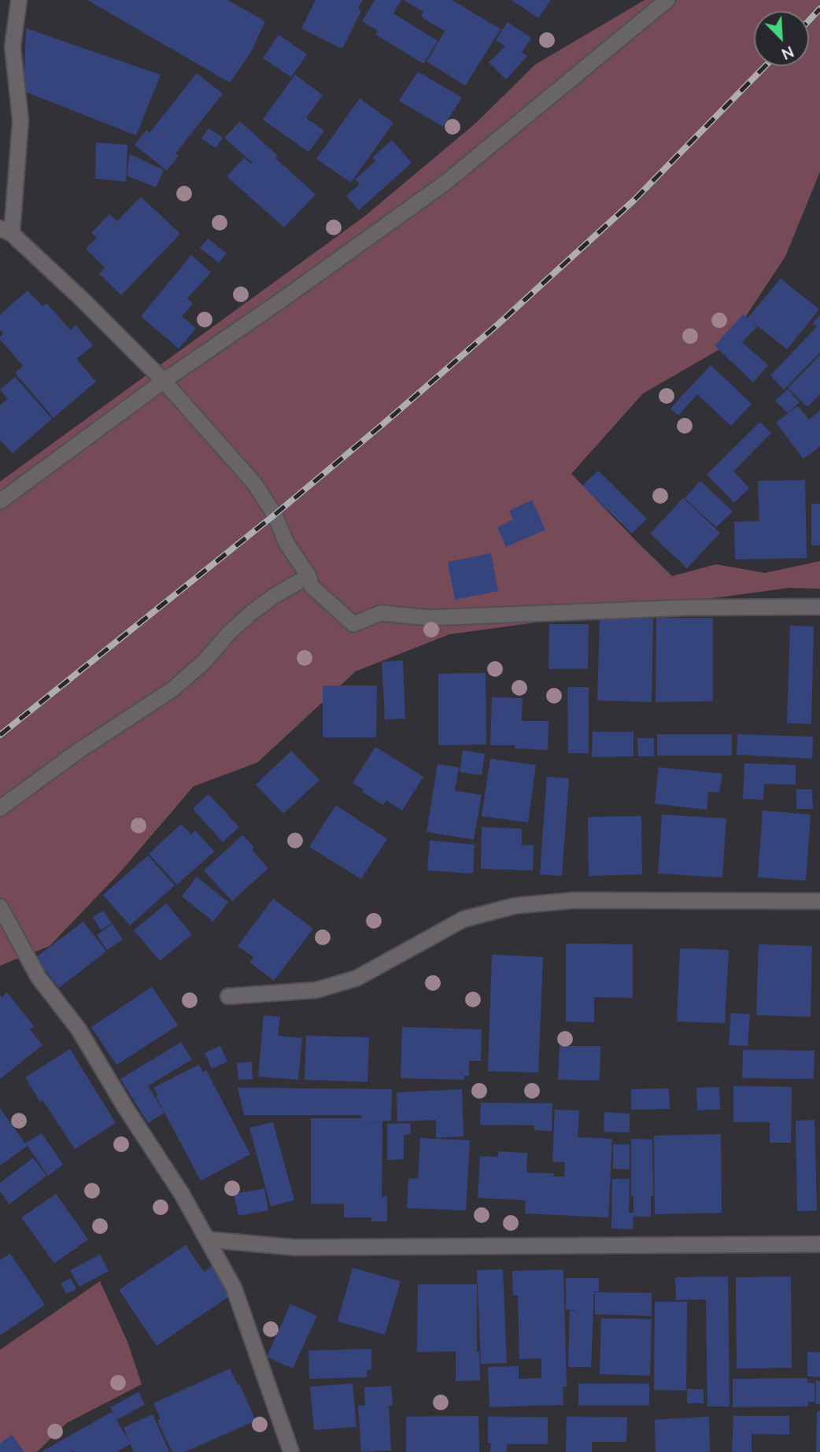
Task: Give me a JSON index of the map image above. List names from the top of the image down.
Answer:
{
  "north": "bottom right"
}
